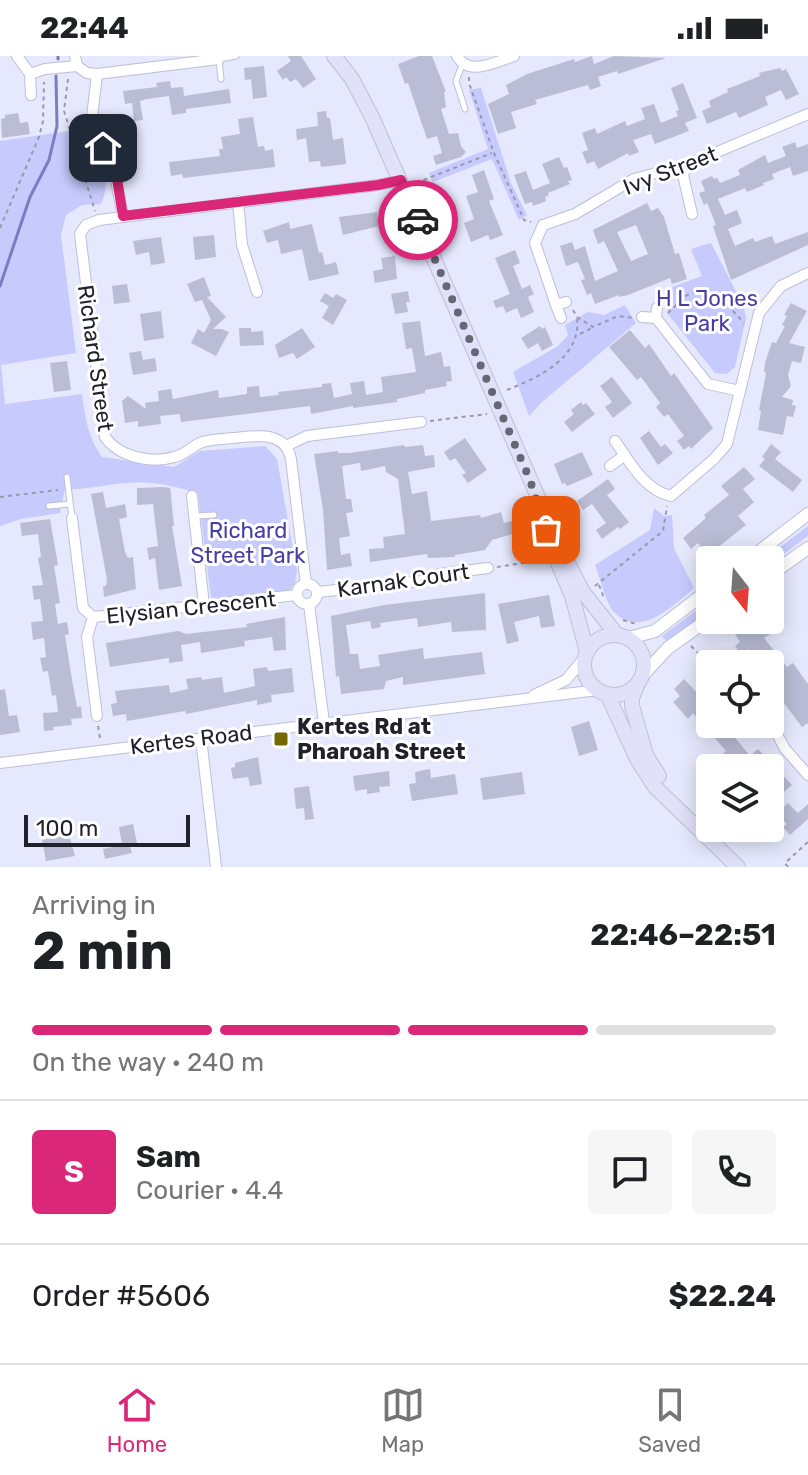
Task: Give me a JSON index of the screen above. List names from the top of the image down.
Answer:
{
  "streets": {
    "street": [
      "Ivy Street",
      "Richard Street",
      "Karnak Court",
      "Elysian Crescent",
      "Kertes Road"
    ]
  },
  "crossings": [
    ["Karnak Court", "Elysian Crescent"]
  ],
  "parks": ["H L Jones Park", "Richard Street Park"],
  "places": {
    "transit": ["Kertes Rd at Pharoah Street"]
  },
  "scale_bar": "100 m",
  "north": "bottom",
  "page": {
    "status": "22:44",
    "scale": "100 m",
    "heading": ["2 min", "Arriving in", "22:46–22:51"],
    "panel": [
      "Sam",
      "Courier · 4.4",
      "Order #5606",
      "$22.24"
    ],
    "bar": "On the way · 240 m",
    "round": "S",
    "tabs": ["Home", "Map", "Saved"]
  }
}
